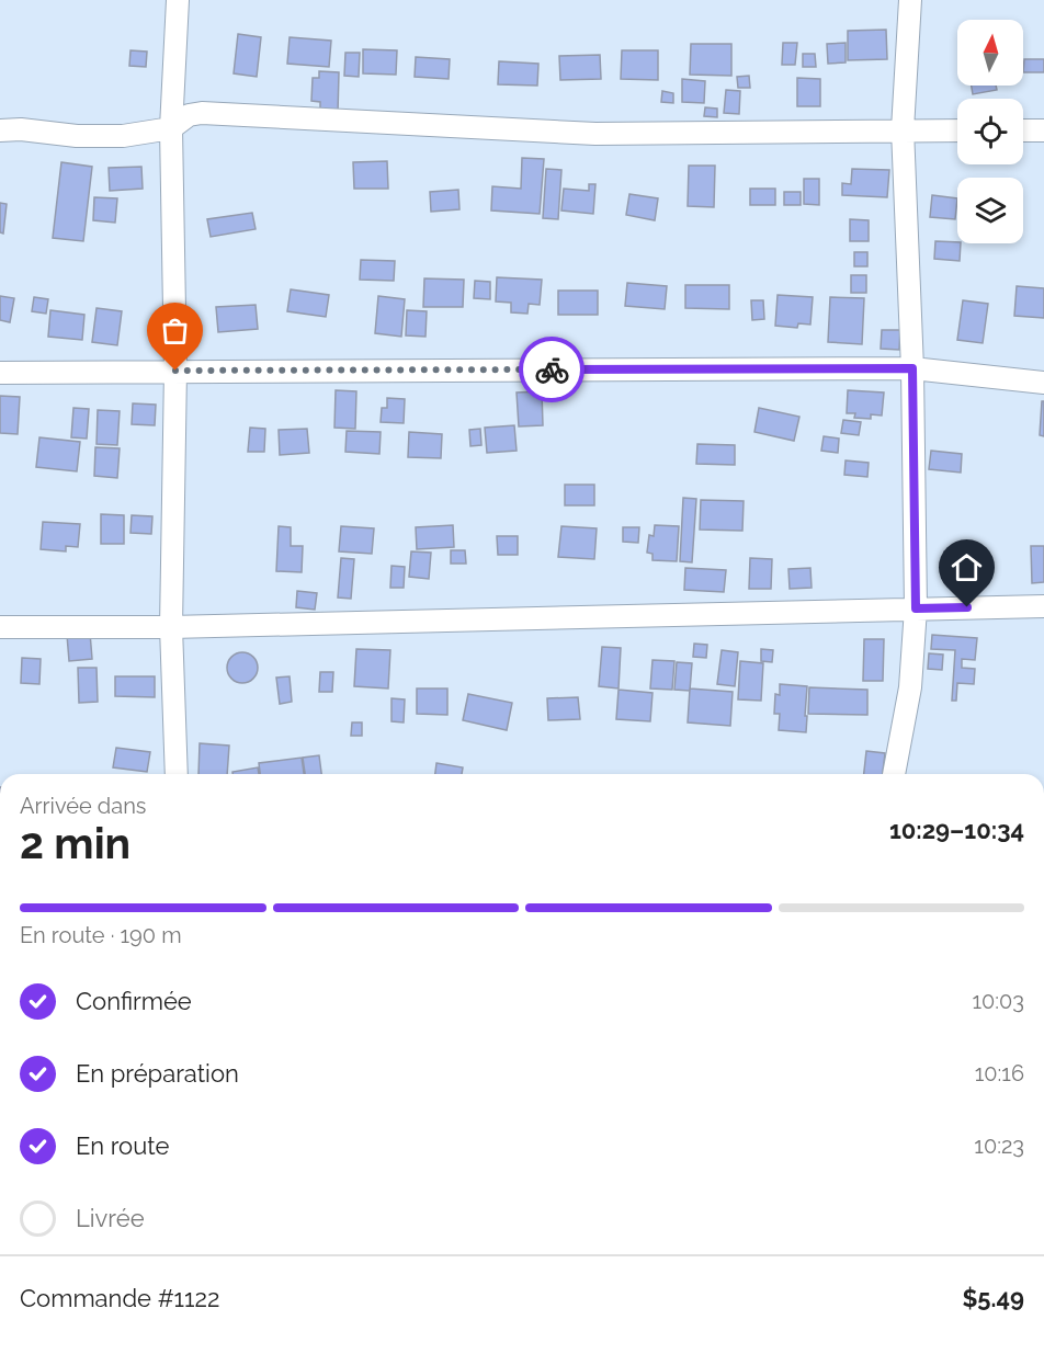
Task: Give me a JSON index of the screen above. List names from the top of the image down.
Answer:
{
  "north": "top",
  "page": {
    "heading": ["2 min", "Arrivée dans", "10:29–10:34"],
    "panel": ["Commande #1122", "$5.49"],
    "bar": "En route · 190 m",
    "list": [
      ["Confirmée", "10:03"],
      ["En préparation", "10:16"],
      ["En route", "10:23"],
      "Livrée"
    ]
  }
}
